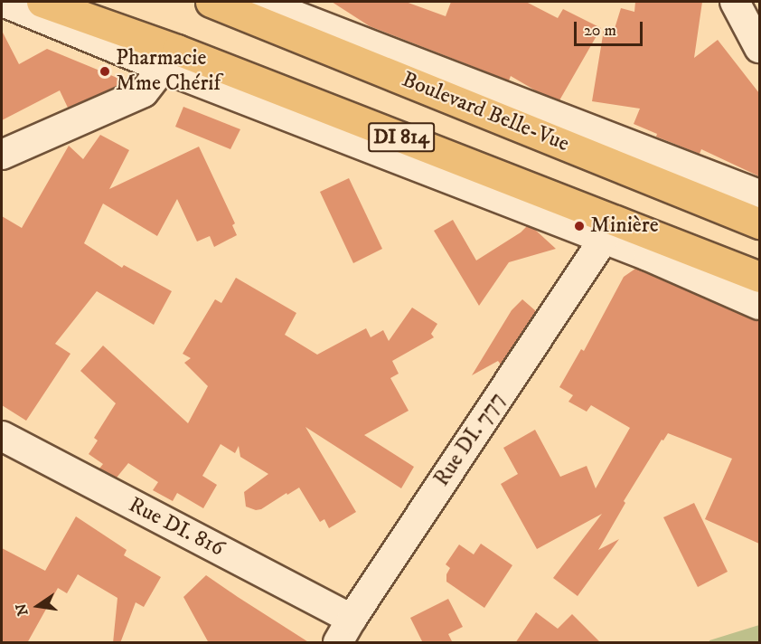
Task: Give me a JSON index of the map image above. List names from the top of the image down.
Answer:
{
  "streets": {
    "main road": ["Boulevard Belle-Vue", "DI 814"],
    "street": ["Rue DI. 777", "Rue DI. 816"]
  },
  "crossings": [
    ["Rue DI. 777", "Rue DI. 816"]
  ],
  "places": ["Pharmacie Mme Chérif", "Minière"],
  "scale_bar": "20 m",
  "north": "left"
}
